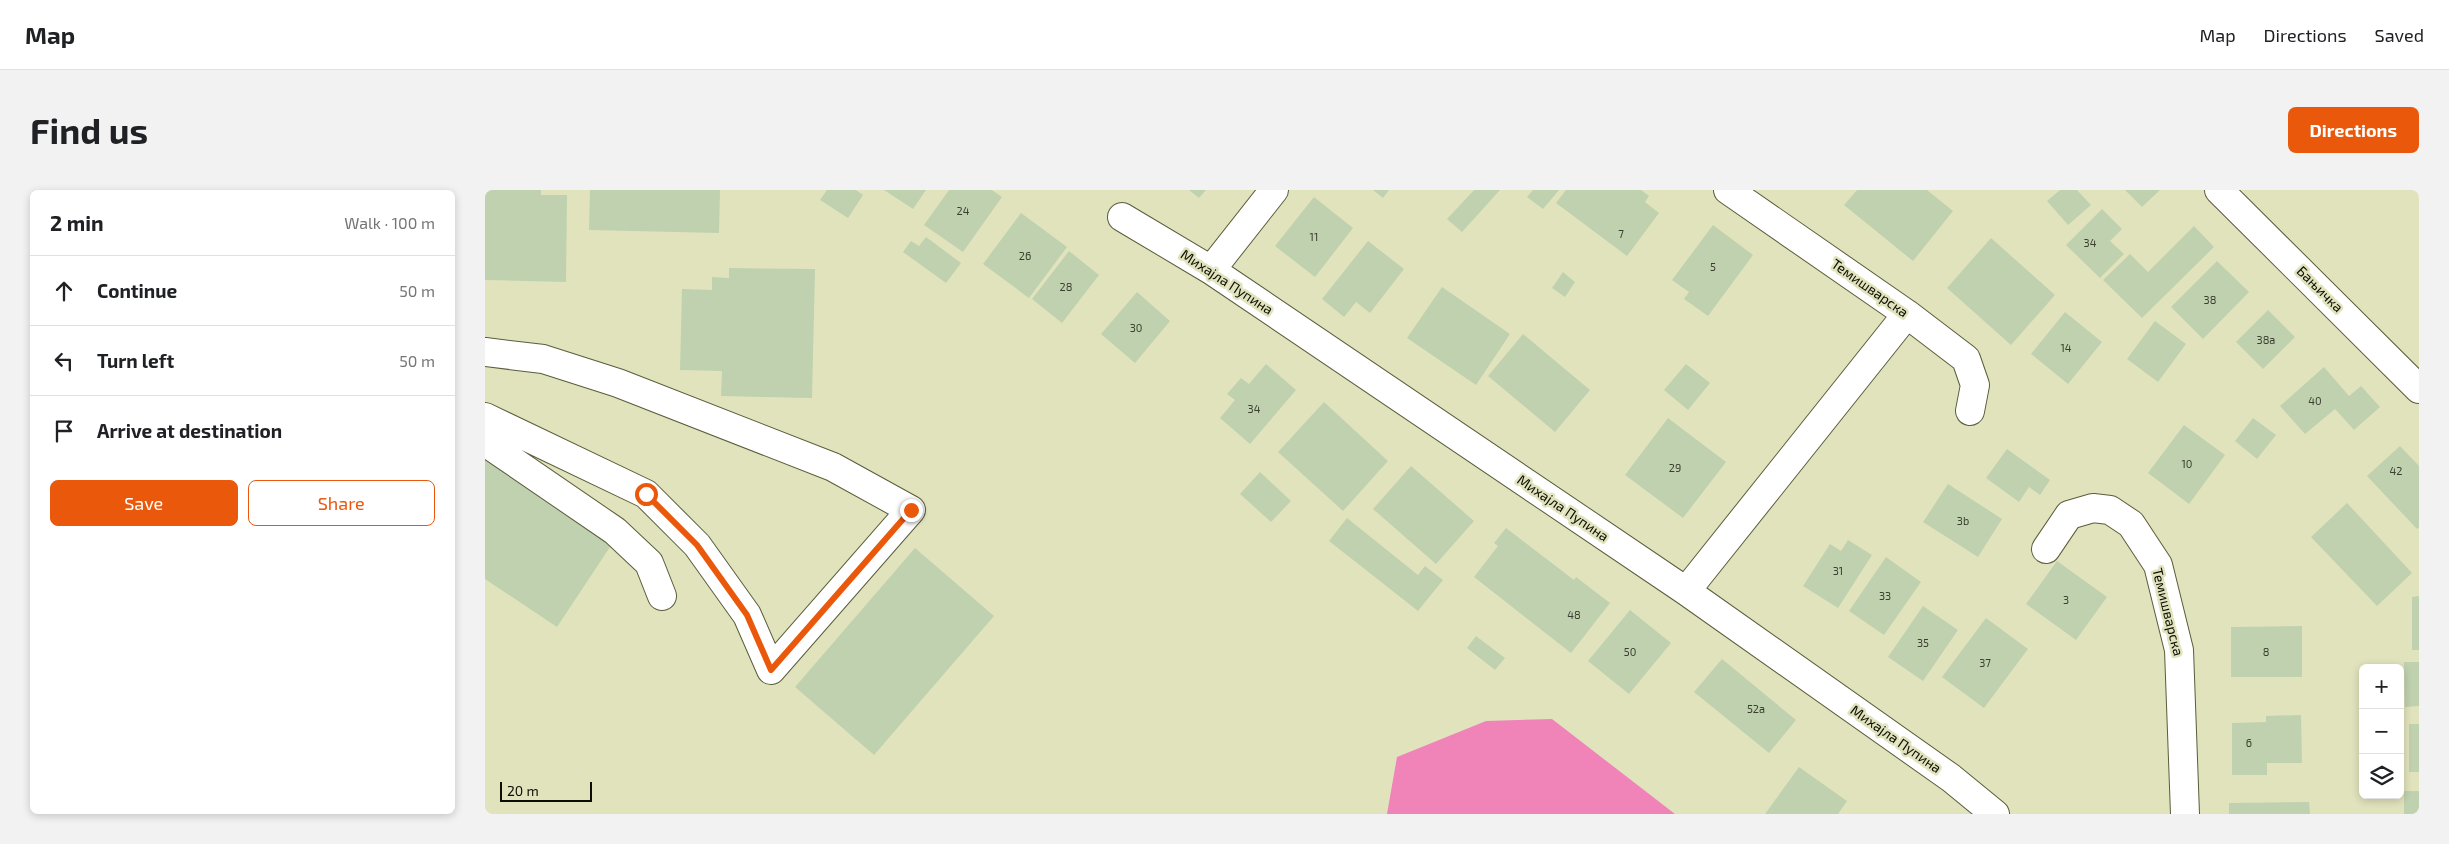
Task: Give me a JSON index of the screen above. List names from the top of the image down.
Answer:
{
  "streets": {
    "street": ["Михајла Пупина", "Темишварска", "Бањичка"]
  },
  "house_numbers": [
    "24",
    "7",
    "11",
    "34",
    "26",
    "5",
    "28",
    "38",
    "30",
    "38a",
    "14",
    "40",
    "34",
    "10",
    "29",
    "42",
    "3b",
    "31",
    "33",
    "3",
    "48",
    "35",
    "50",
    "8",
    "37",
    "52a",
    "6"
  ],
  "scale_bar": "20 m",
  "page": {
    "header": "Map",
    "nav": ["Map", "Directions", "Saved"],
    "buttons": [
      "Directions",
      ["Save", "Share"]
    ],
    "title": "Find us",
    "heading": ["2 min", "Walk · 100 m"],
    "list": [
      ["Continue", "50 m"],
      ["Turn left", "50 m"],
      "Arrive at destination"
    ],
    "map_buttons": ["+", "−"],
    "scale": "20 m"
  }
}
